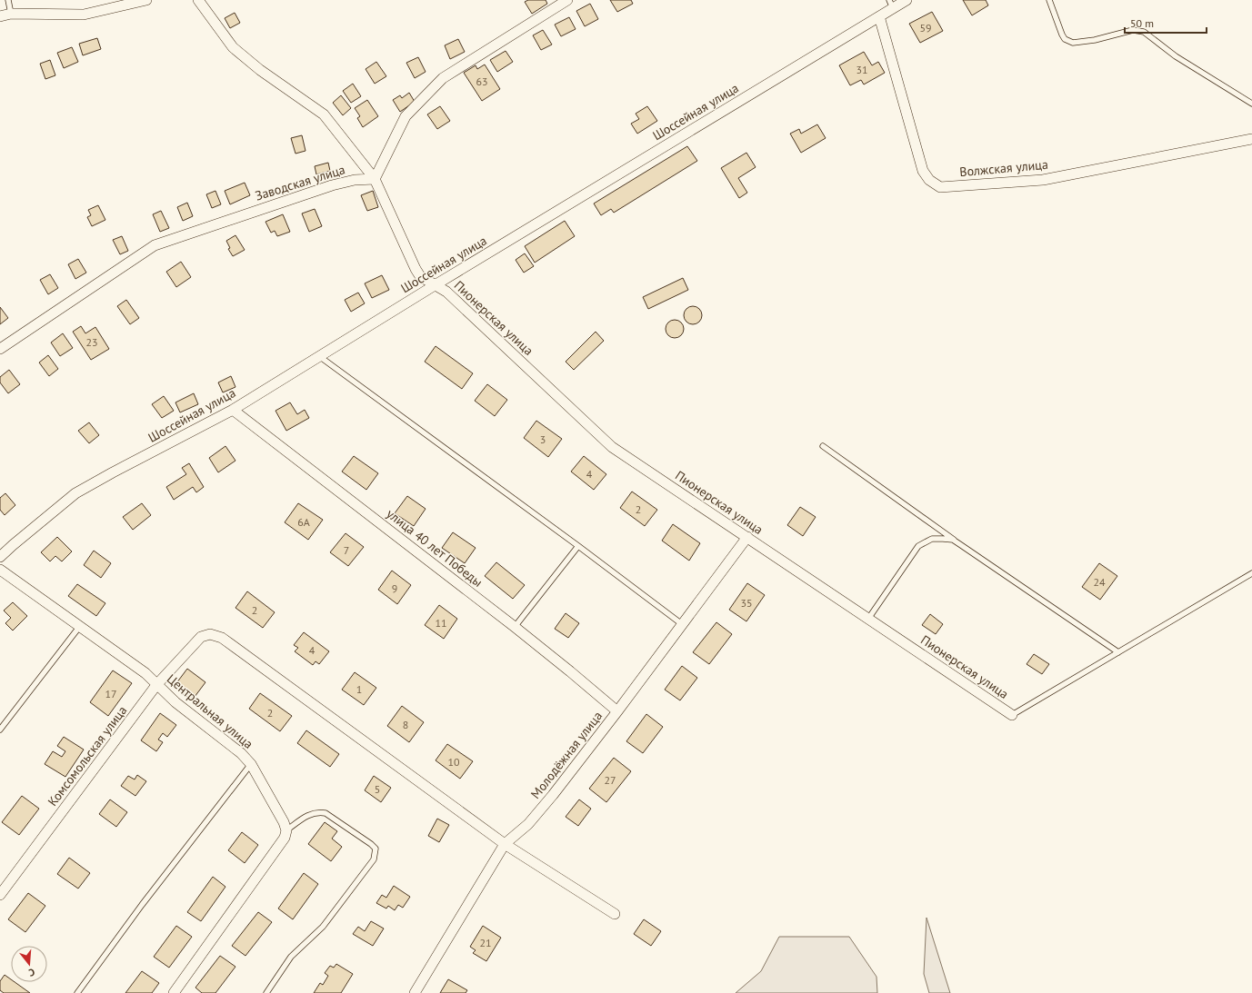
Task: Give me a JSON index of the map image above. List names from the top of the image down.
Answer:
{
  "streets": {
    "street": [
      "Шоссейная улица",
      "Волжская улица",
      "Заводская улица",
      "Пионерская улица",
      "улица 40 лет Победы",
      "Центральная улица",
      "Молодёжная улица",
      "Комсомольская улица"
    ]
  },
  "crossings": [
    ["Шоссейная улица", "Волжская улица"],
    ["Шоссейная улица", "Пионерская улица"],
    ["Шоссейная улица", "улица 40 лет Победы"],
    ["Заводская улица", "Пионерская улица"],
    ["Пионерская улица", "Молодёжная улица"],
    ["улица 40 лет Победы", "Молодёжная улица"],
    ["Центральная улица", "Комсомольская улица"],
    ["Молодёжная улица", "Комсомольская улица"]
  ],
  "house_numbers": [
    "59",
    "31",
    "63",
    "23",
    "3",
    "4",
    "2",
    "6А",
    "7",
    "24",
    "9",
    "35",
    "2",
    "11",
    "4",
    "1",
    "17",
    "2",
    "8",
    "10",
    "27",
    "5",
    "21"
  ],
  "scale_bar": "50 m",
  "north": "bottom"
}
